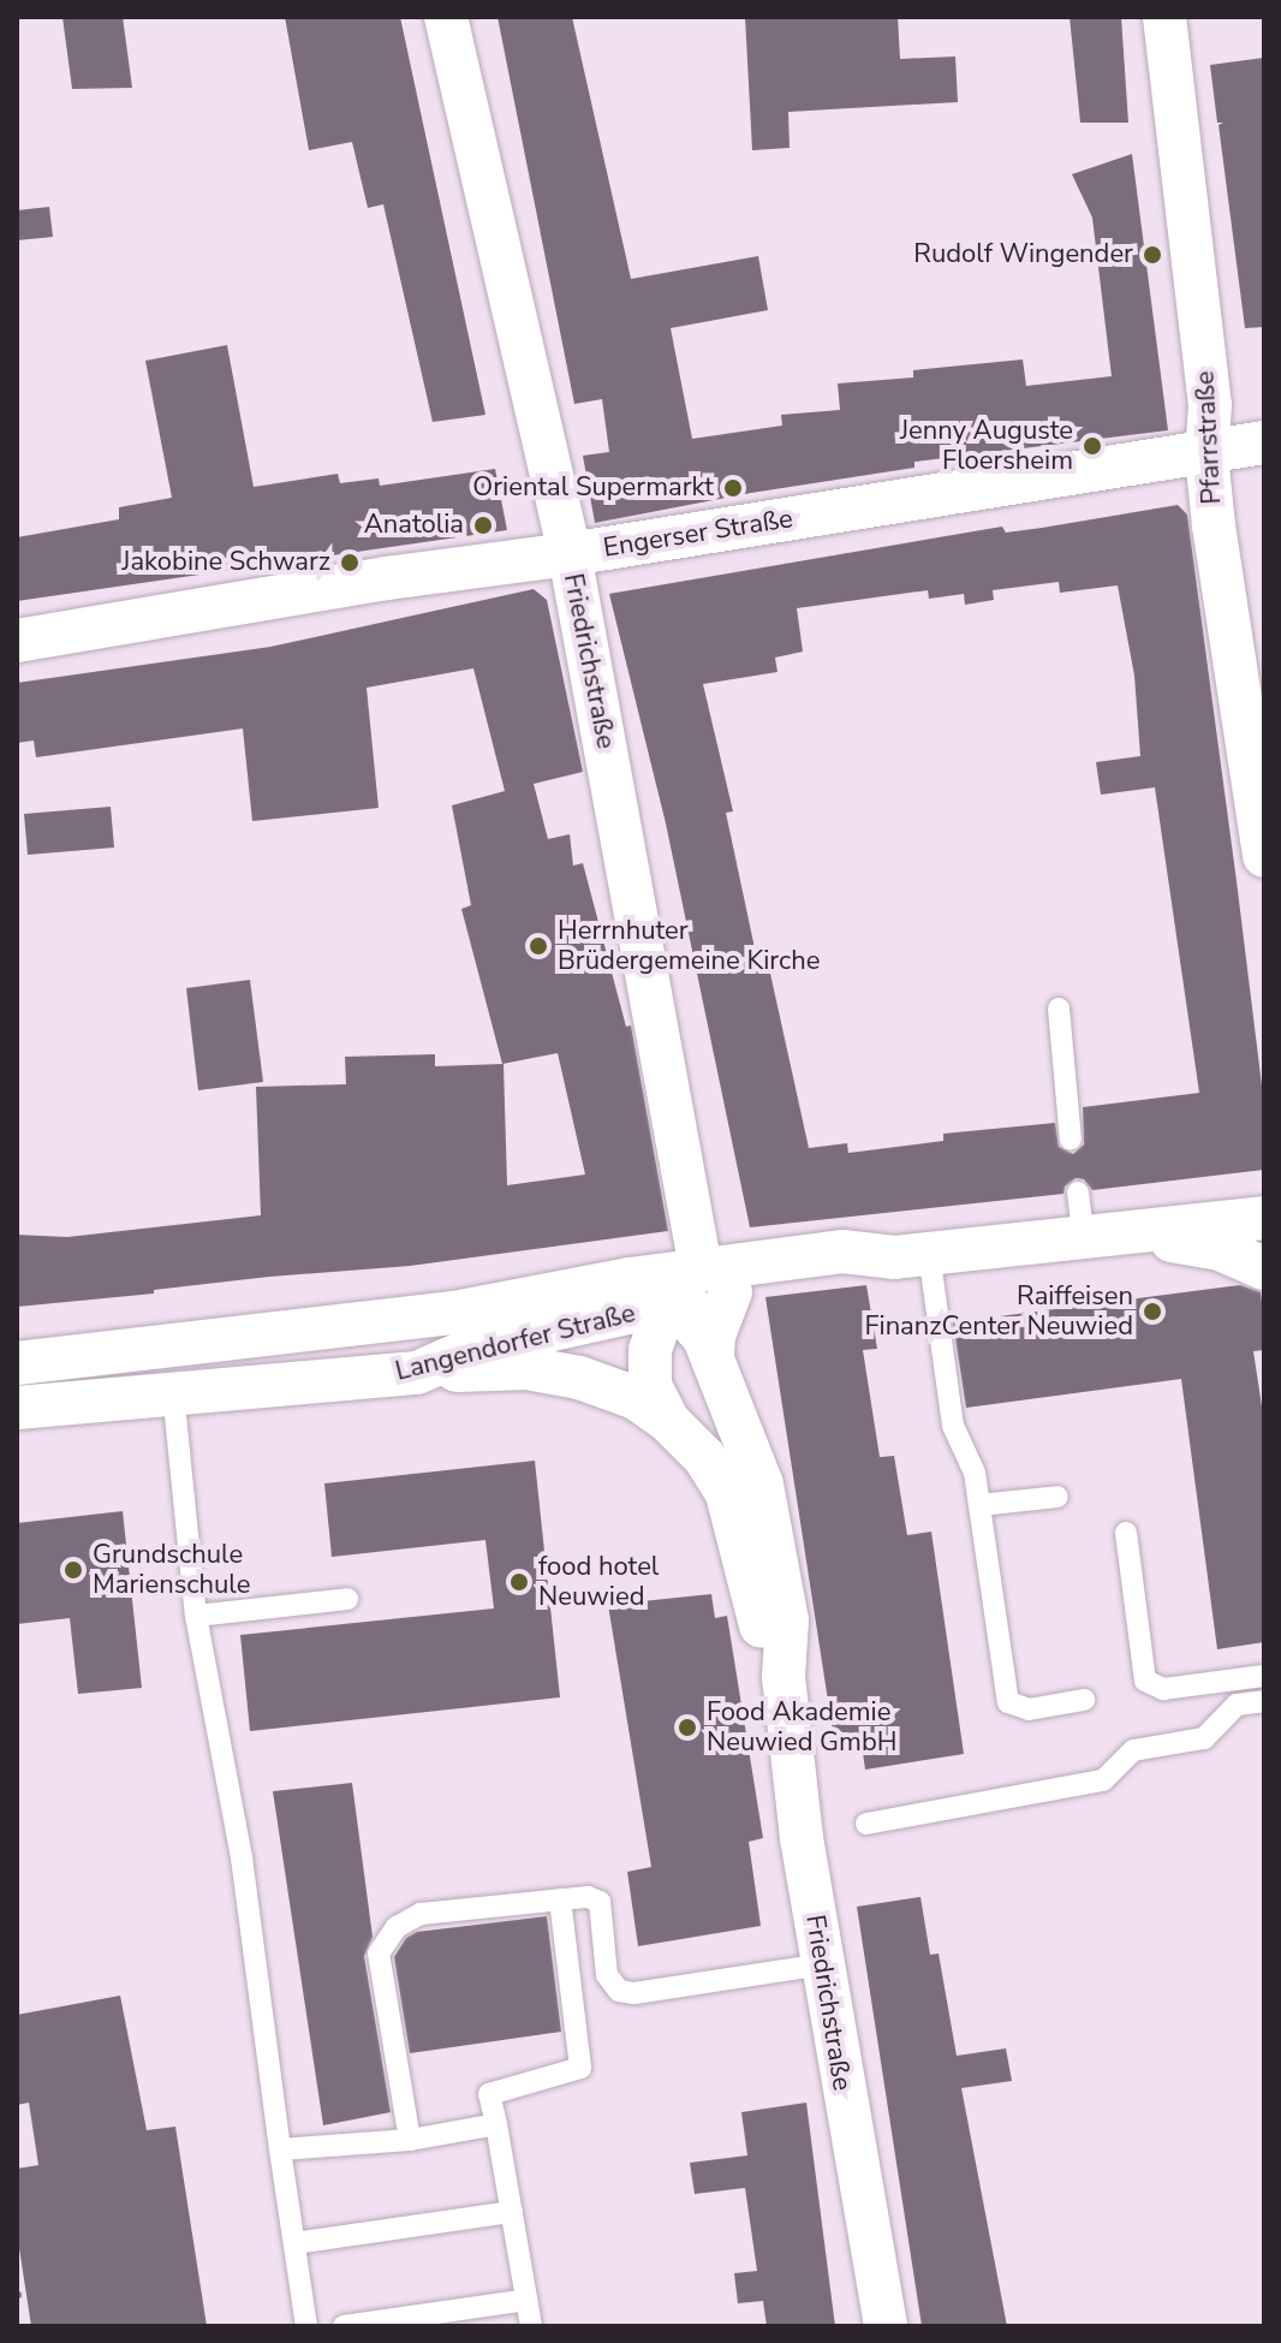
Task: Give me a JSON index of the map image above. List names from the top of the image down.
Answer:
{
  "streets": {
    "street": [
      "Pfarrstraße",
      "Engerser Straße",
      "Friedrichstraße",
      "Langendorfer Straße"
    ]
  },
  "crossings": [
    ["Pfarrstraße", "Engerser Straße"],
    ["Engerser Straße", "Friedrichstraße"],
    ["Friedrichstraße", "Langendorfer Straße"]
  ],
  "places": [
    "Rudolf Wingender",
    "Jenny Auguste Floersheim",
    "Oriental Supermarkt",
    "Anatolia",
    "Jakobine Schwarz",
    "Herrnhuter Brüdergemeine Kirche",
    "Raiffeisen FinanzCenter Neuwied",
    "Grundschule Marienschule",
    "food hotel Neuwied",
    "Food Akademie Neuwied GmbH"
  ]
}
